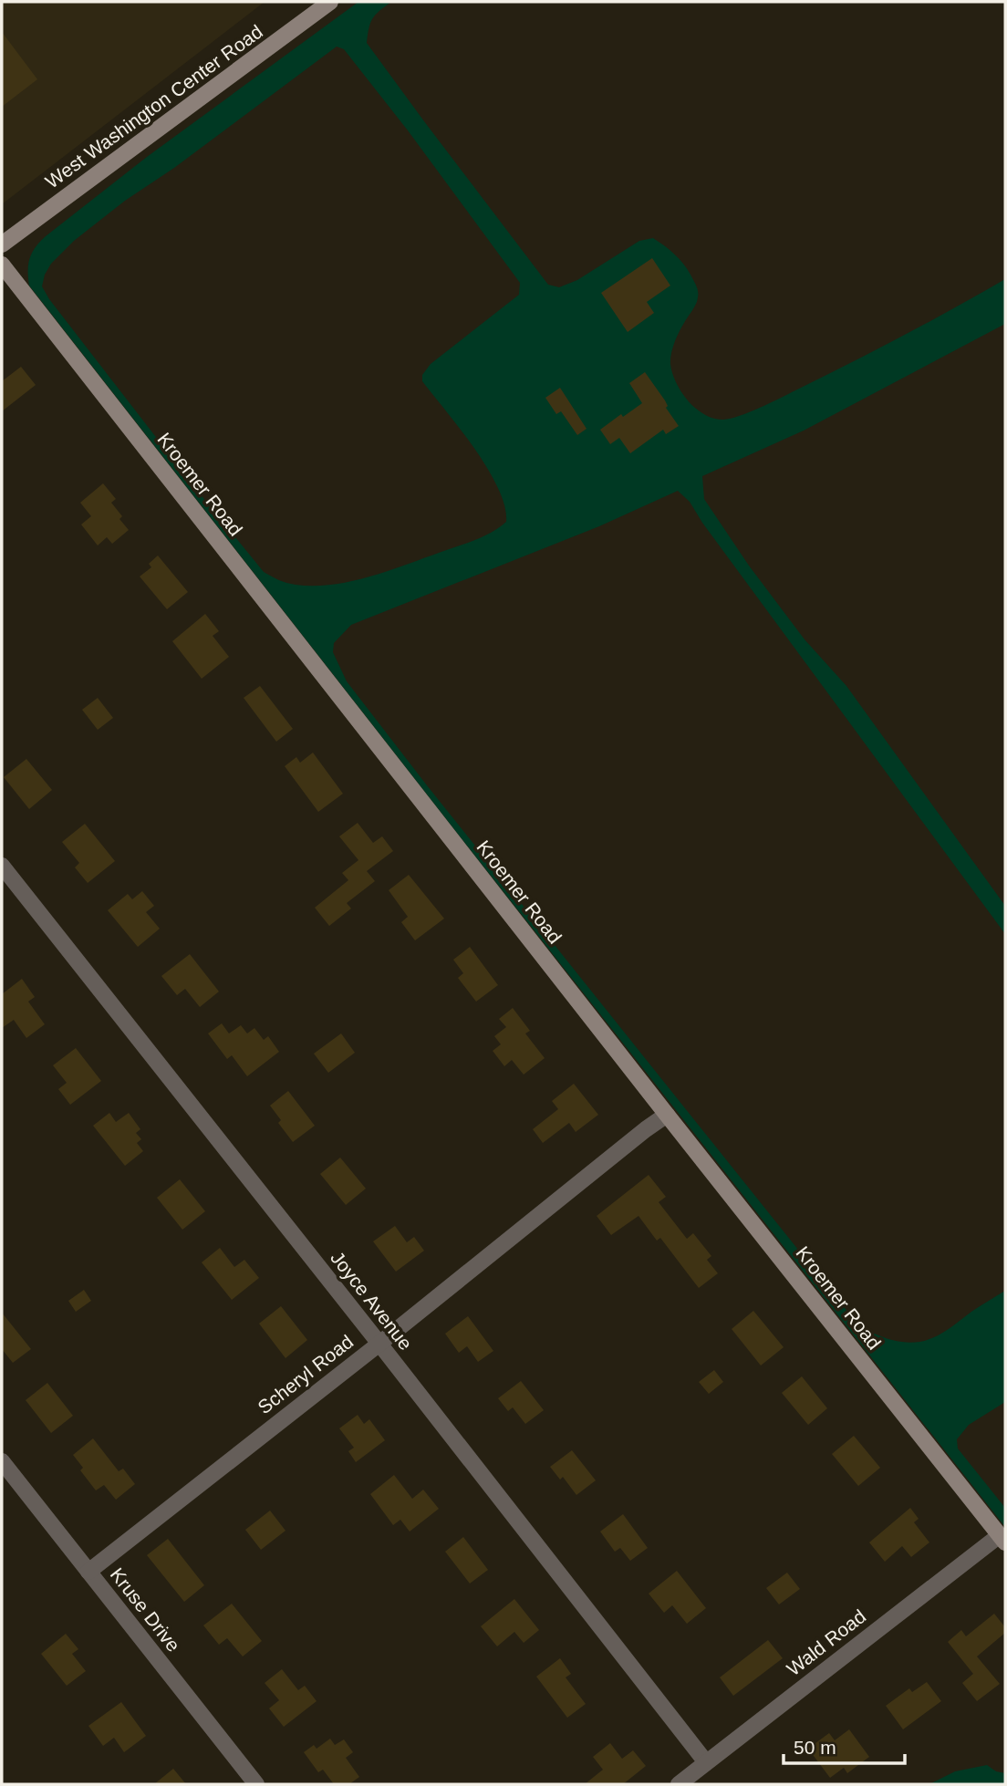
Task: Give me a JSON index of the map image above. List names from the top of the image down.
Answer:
{
  "streets": {
    "street": [
      "West Washington Center Road",
      "Kroemer Road",
      "Joyce Avenue",
      "Scheryl Road",
      "Kruse Drive",
      "Wald Road"
    ]
  },
  "crossings": [
    ["Kroemer Road", "Scheryl Road"],
    ["Kroemer Road", "Wald Road"],
    ["Joyce Avenue", "Scheryl Road"],
    ["Joyce Avenue", "Wald Road"],
    ["Scheryl Road", "Kruse Drive"]
  ],
  "scale_bar": "50 m"
}
